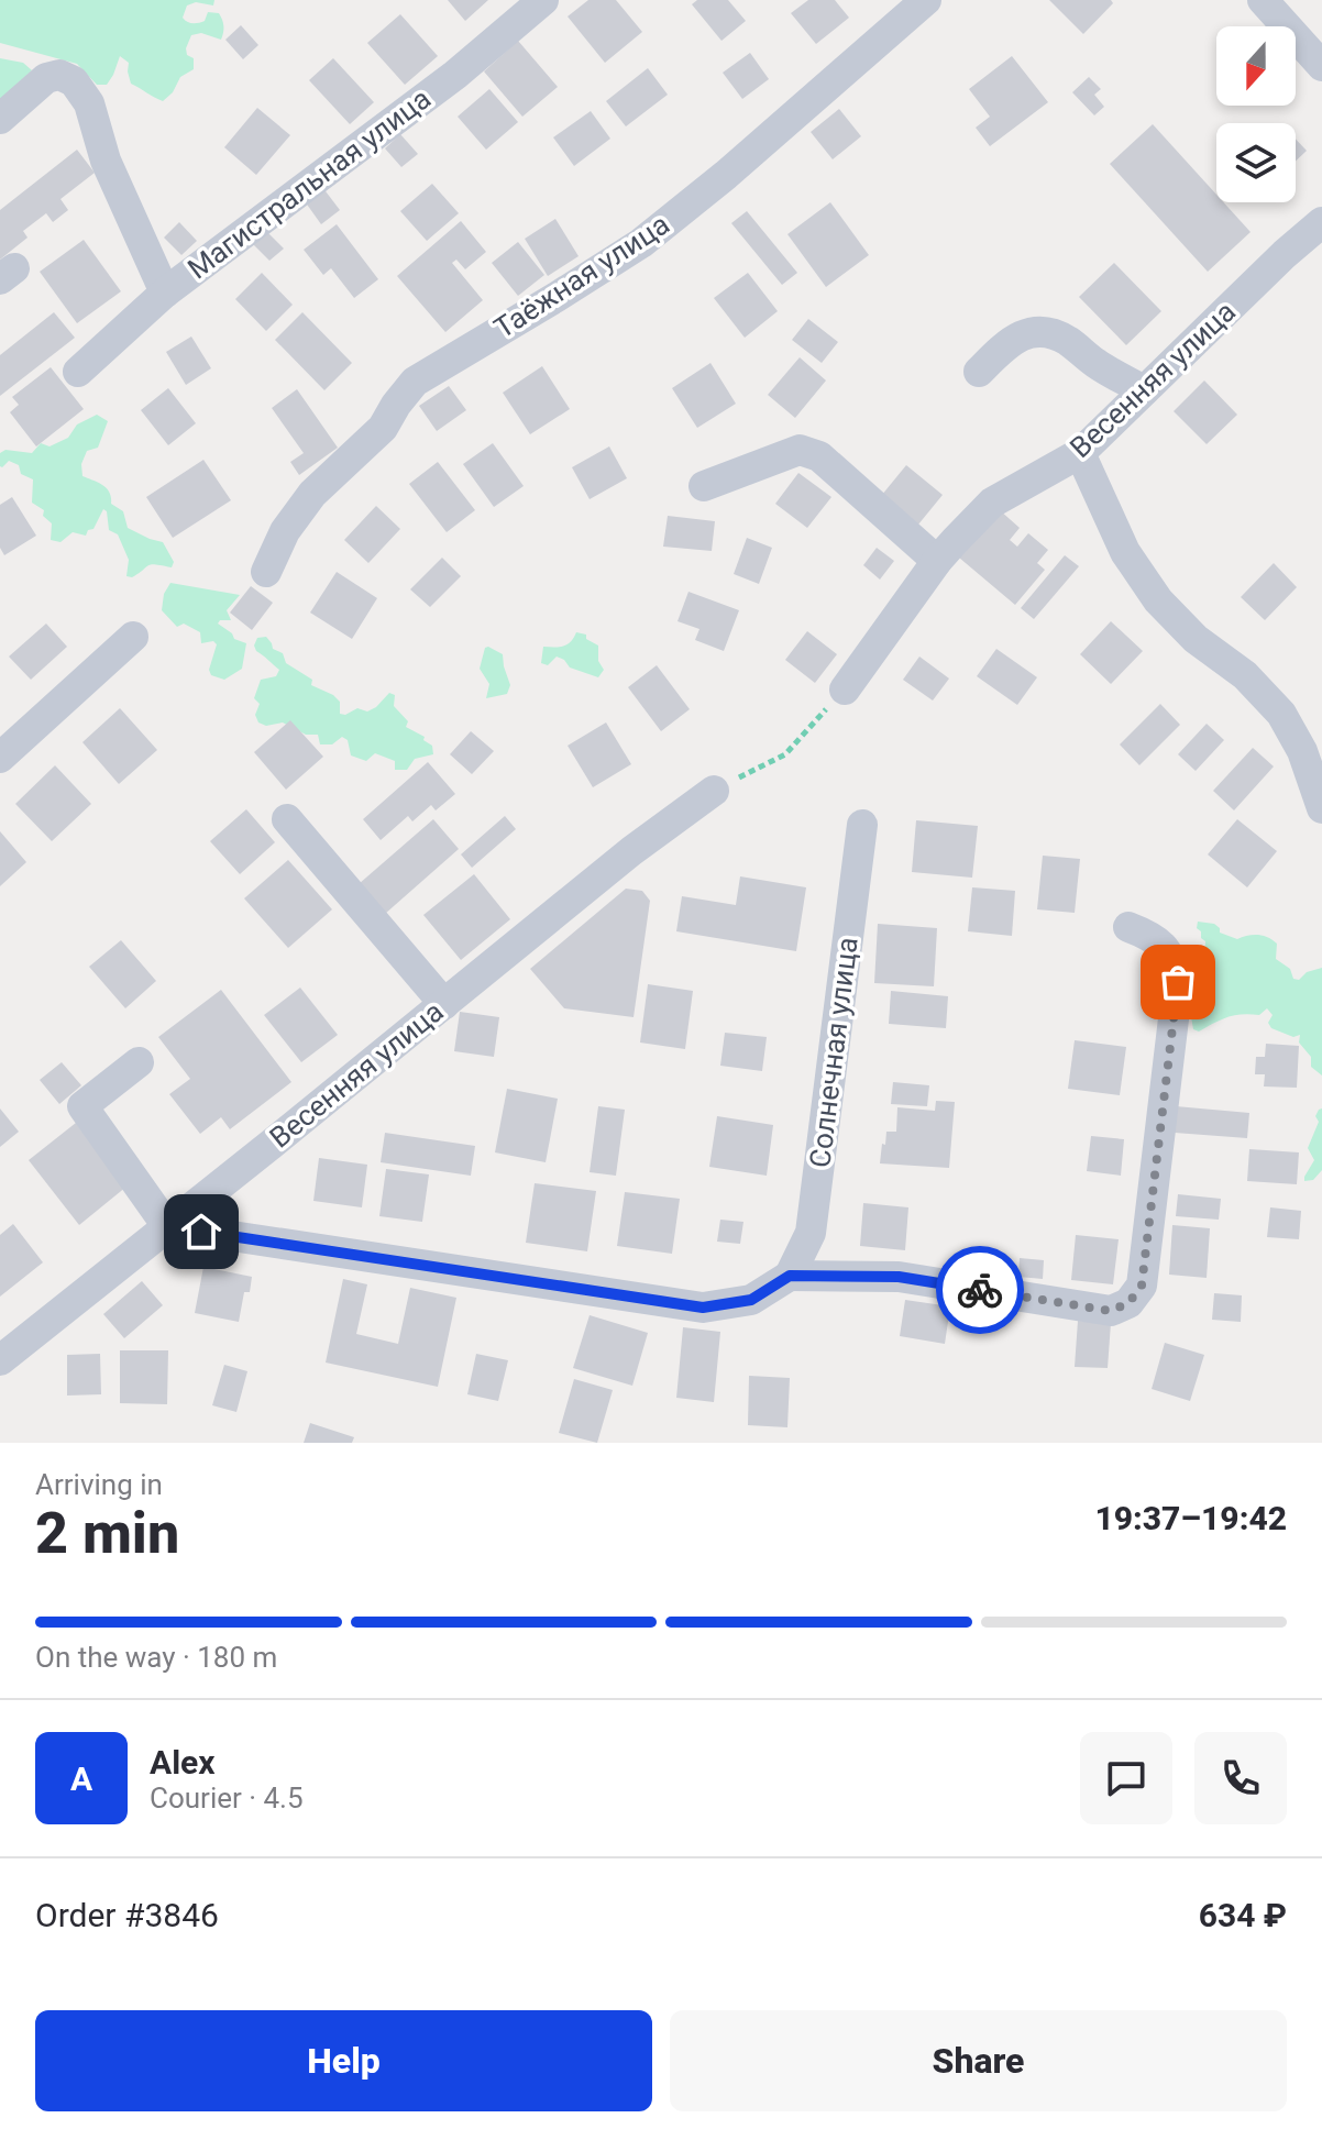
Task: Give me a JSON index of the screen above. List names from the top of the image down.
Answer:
{
  "streets": {
    "street": [
      "Магистральная улица",
      "Таёжная улица",
      "Весенняя улица",
      "Солнечная улица"
    ]
  },
  "north": "bottom",
  "page": {
    "heading": ["2 min", "Arriving in", "19:37–19:42"],
    "panel": [
      "Alex",
      "Courier · 4.5",
      "Order #3846",
      "634 ₽"
    ],
    "bar": "On the way · 180 m",
    "round": "A",
    "buttons": ["Help", "Share"]
  }
}
